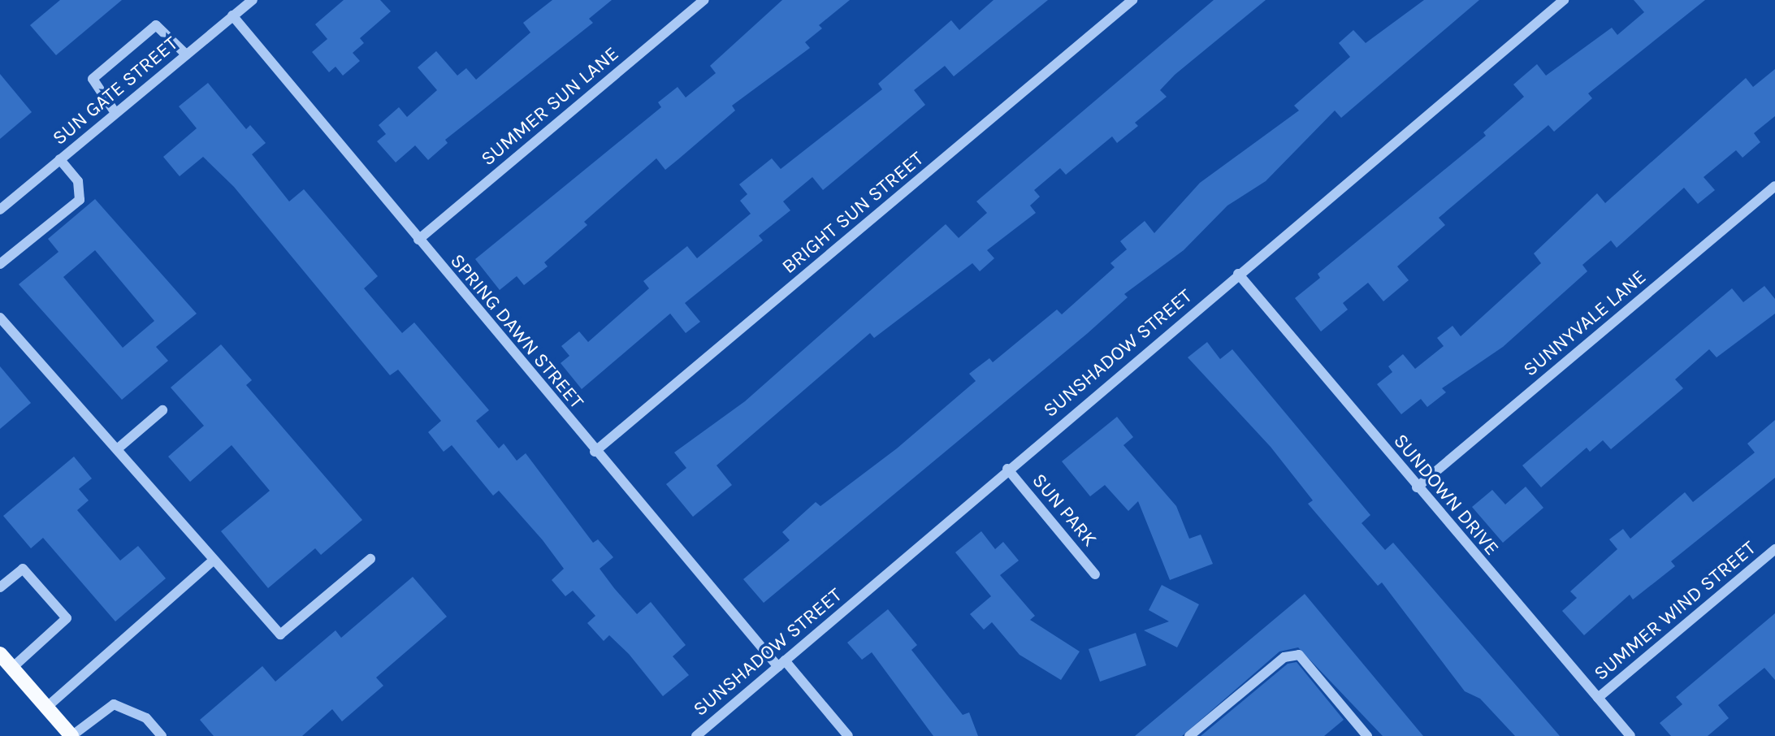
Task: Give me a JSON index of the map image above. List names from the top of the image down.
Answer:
{
  "streets": {
    "street": [
      "SUN GATE STREET",
      "SUMMER SUN LANE",
      "BRIGHT SUN STREET",
      "SUNNYVALE LANE",
      "SPRING DAWN STREET",
      "SUNSHADOW STREET",
      "SUNDOWN DRIVE",
      "SUN PARK",
      "SUMMER WIND STREET"
    ]
  },
  "crossings": [
    ["SUN GATE STREET", "SPRING DAWN STREET"],
    ["SUMMER SUN LANE", "SPRING DAWN STREET"],
    ["BRIGHT SUN STREET", "SPRING DAWN STREET"],
    ["SUNNYVALE LANE", "SUNDOWN DRIVE"],
    ["SPRING DAWN STREET", "SUNSHADOW STREET"],
    ["SUNSHADOW STREET", "SUNDOWN DRIVE"],
    ["SUNSHADOW STREET", "SUN PARK"],
    ["SUNDOWN DRIVE", "SUMMER WIND STREET"]
  ]
}
